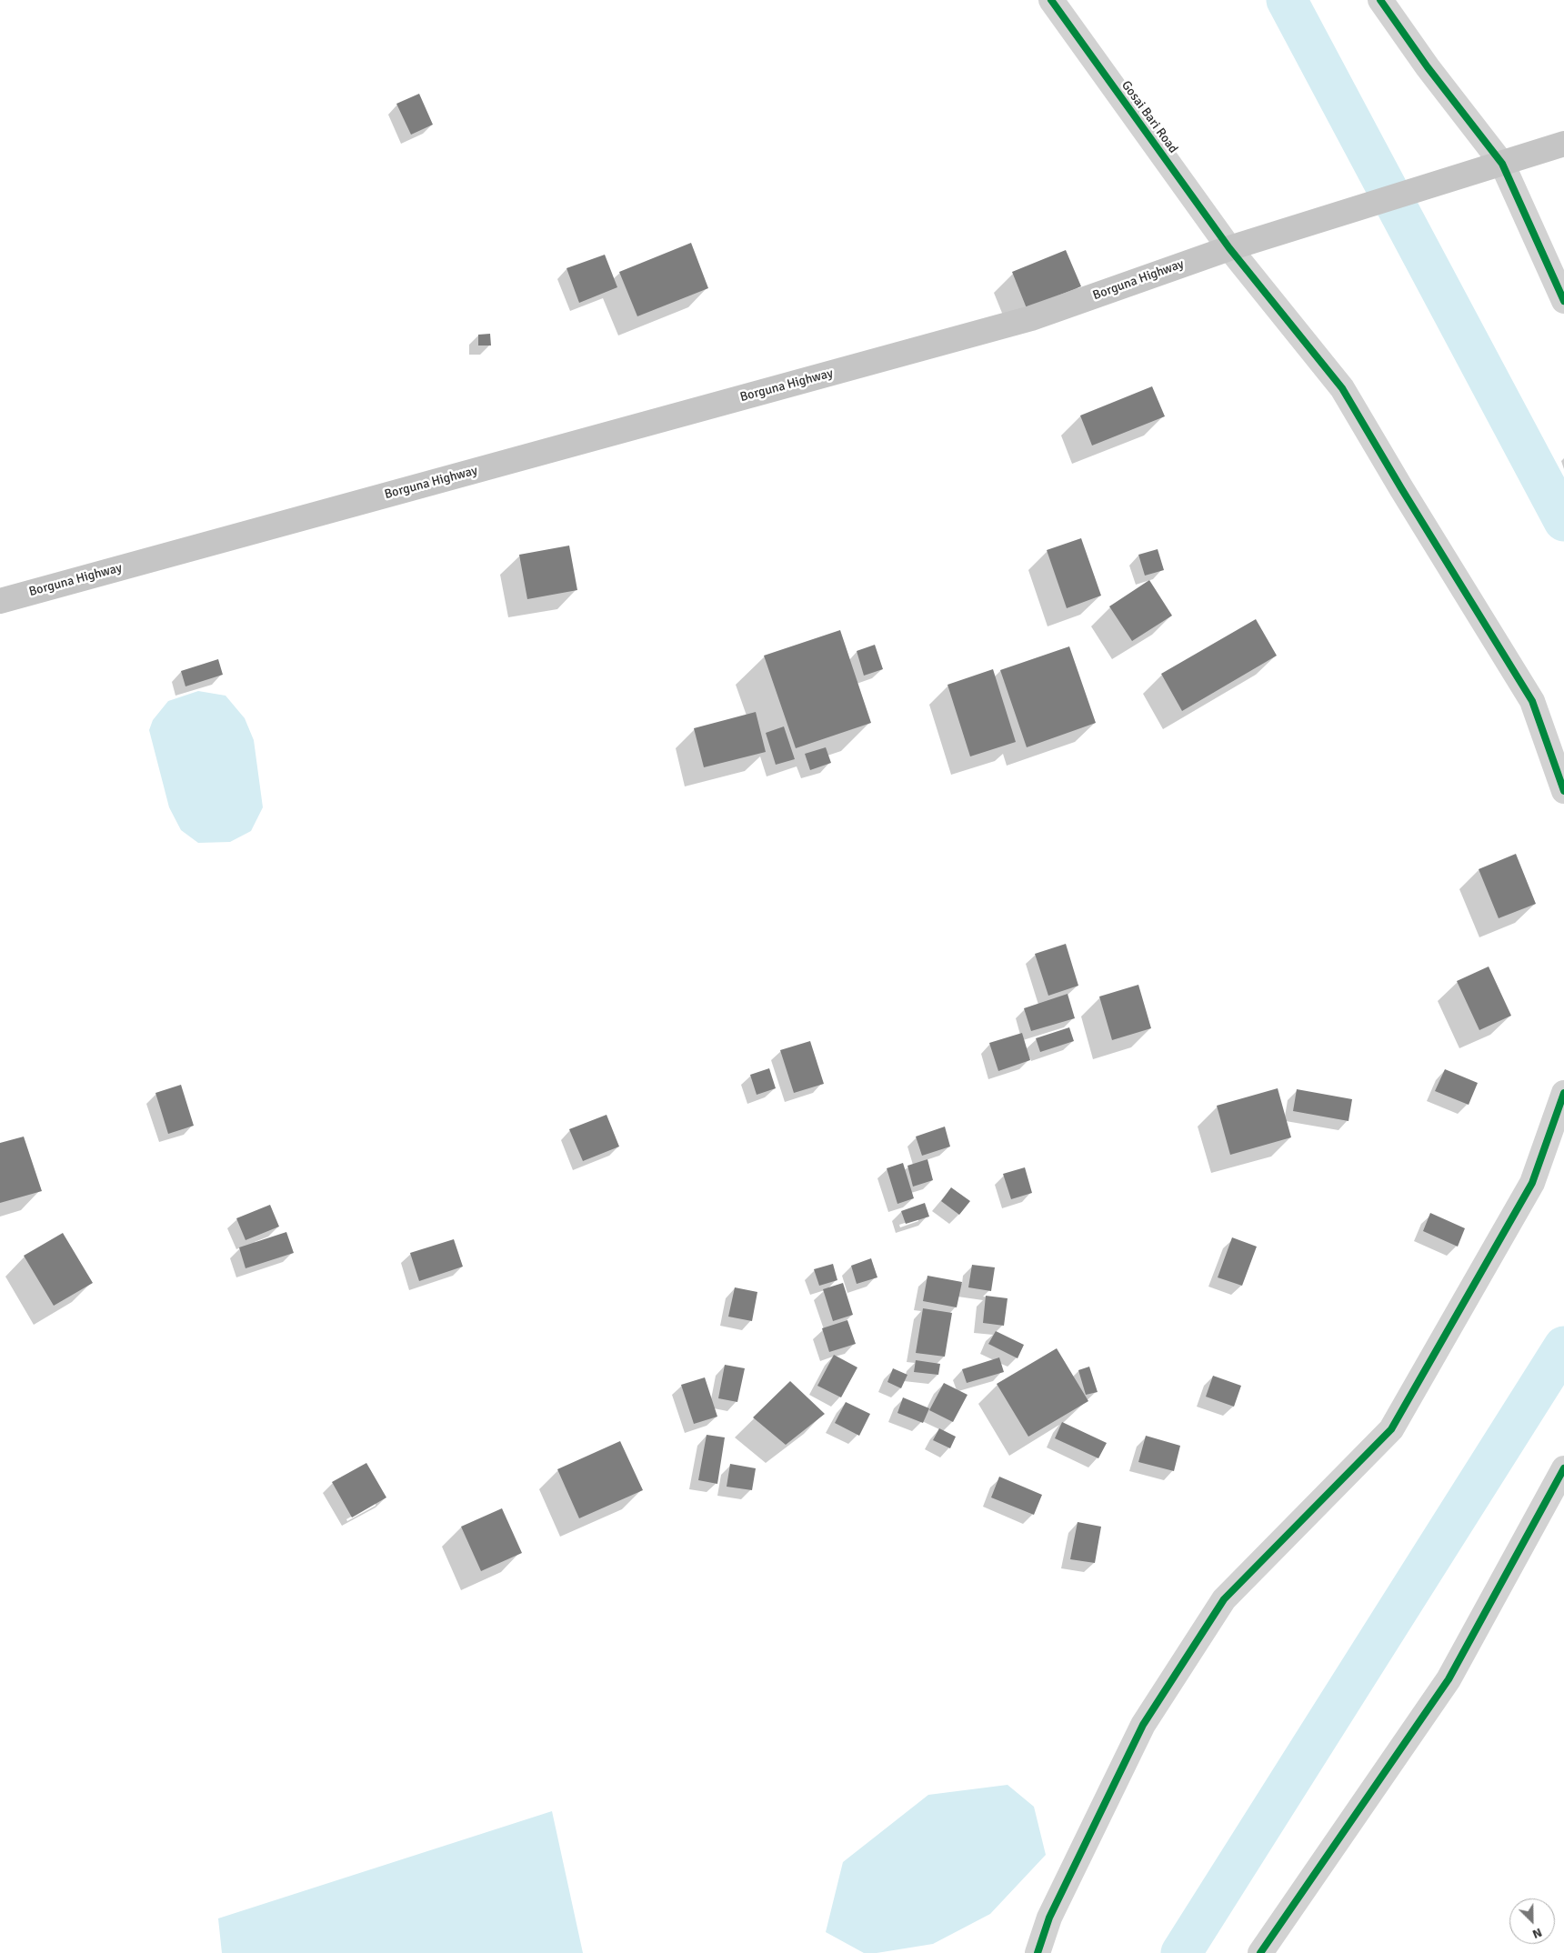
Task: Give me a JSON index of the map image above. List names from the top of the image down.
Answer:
{
  "streets": {
    "main road": ["Borguna Highway"],
    "street": ["Gosai Bari Road"]
  },
  "crossings": [
    ["Gosai Bari Road", "Borguna Highway"]
  ],
  "north": "bottom right"
}
